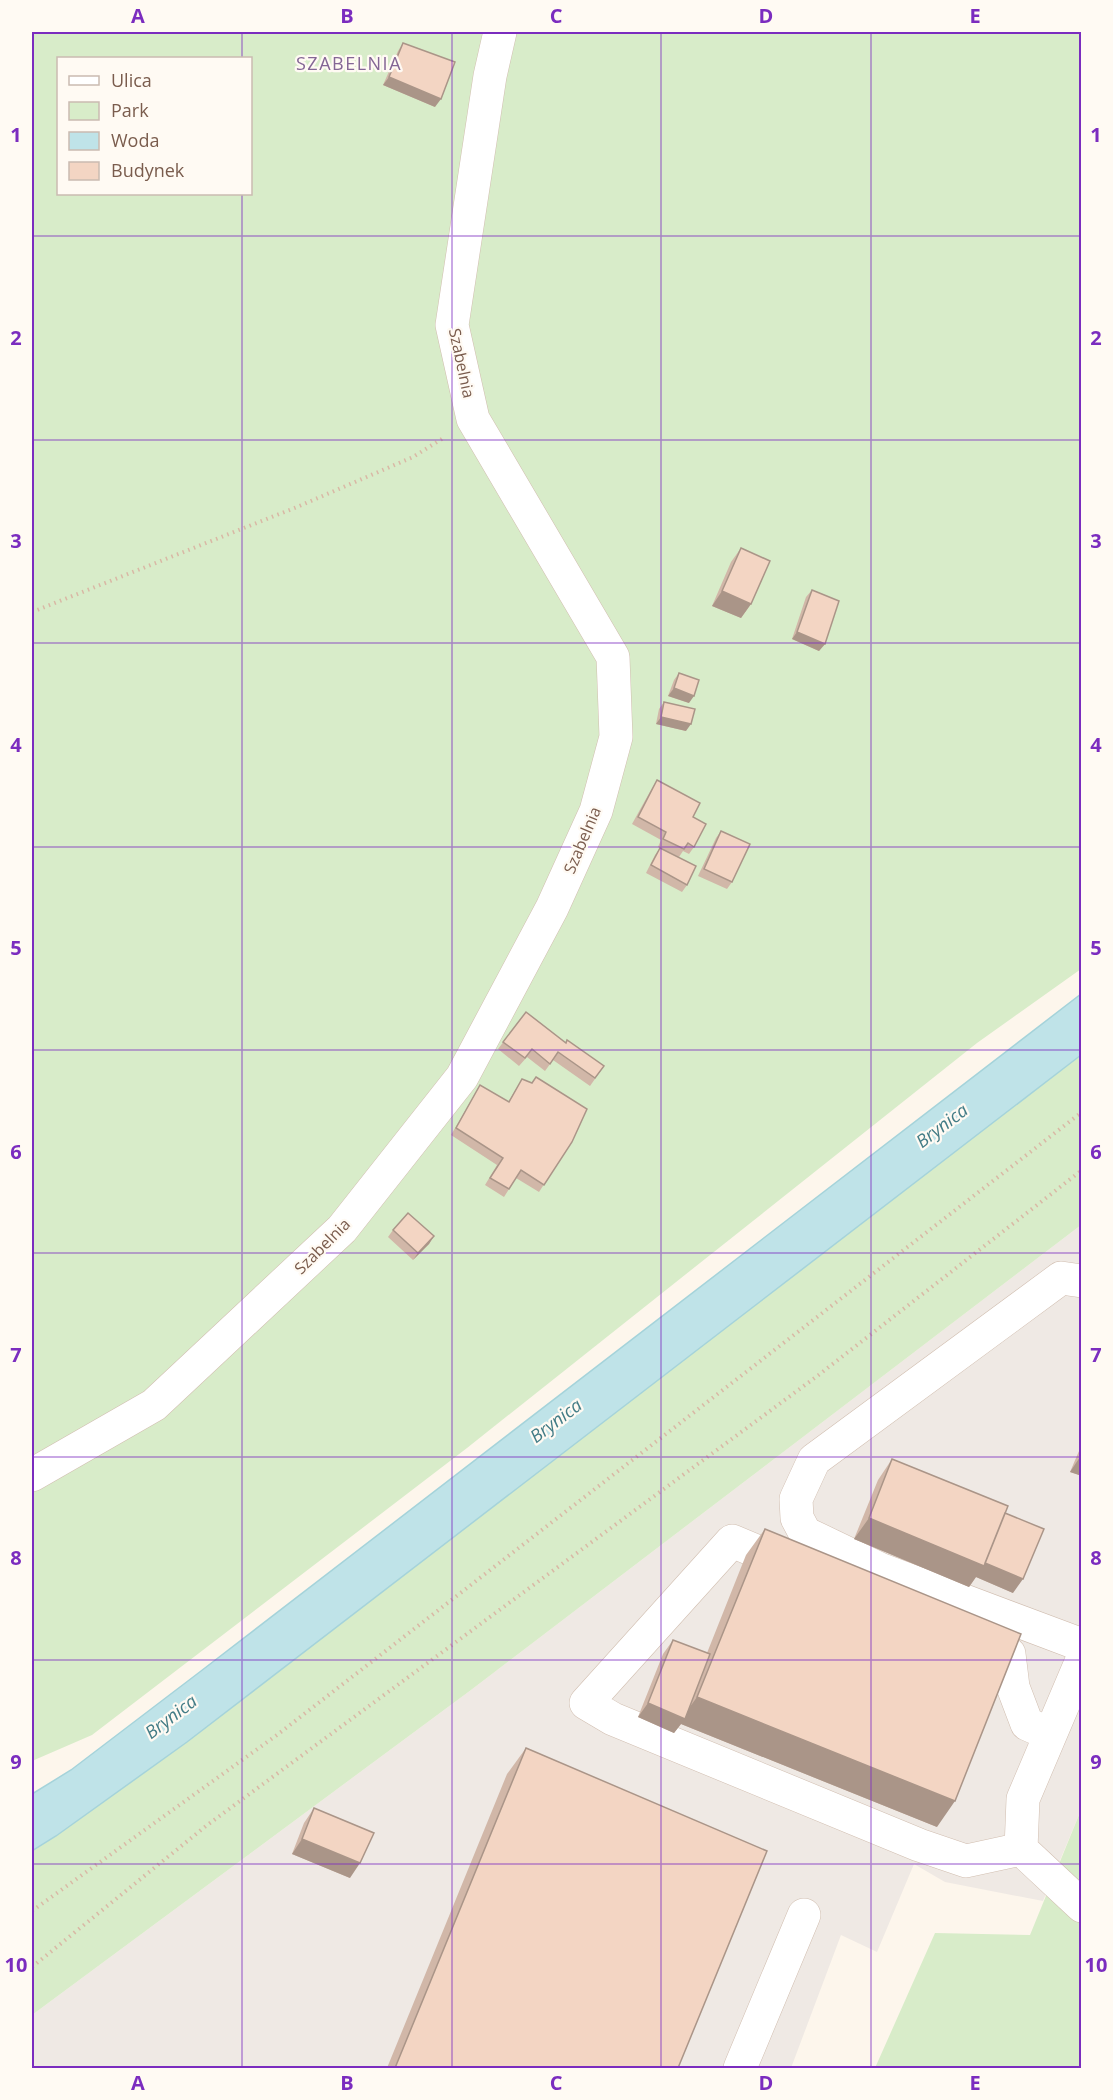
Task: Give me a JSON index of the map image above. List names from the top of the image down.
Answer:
{
  "streets": {
    "street": ["Szabelnia"]
  },
  "districts": ["SZABELNIA"],
  "water": ["Brynica"],
  "legend": [
    "Ulica",
    "Park",
    "Woda",
    "Budynek"
  ],
  "grid": {
    "columns": [
      "A",
      "B",
      "C",
      "D",
      "E"
    ],
    "rows": [
      "1",
      "2",
      "3",
      "4",
      "5",
      "6",
      "7",
      "8",
      "9",
      "10"
    ]
  }
}
